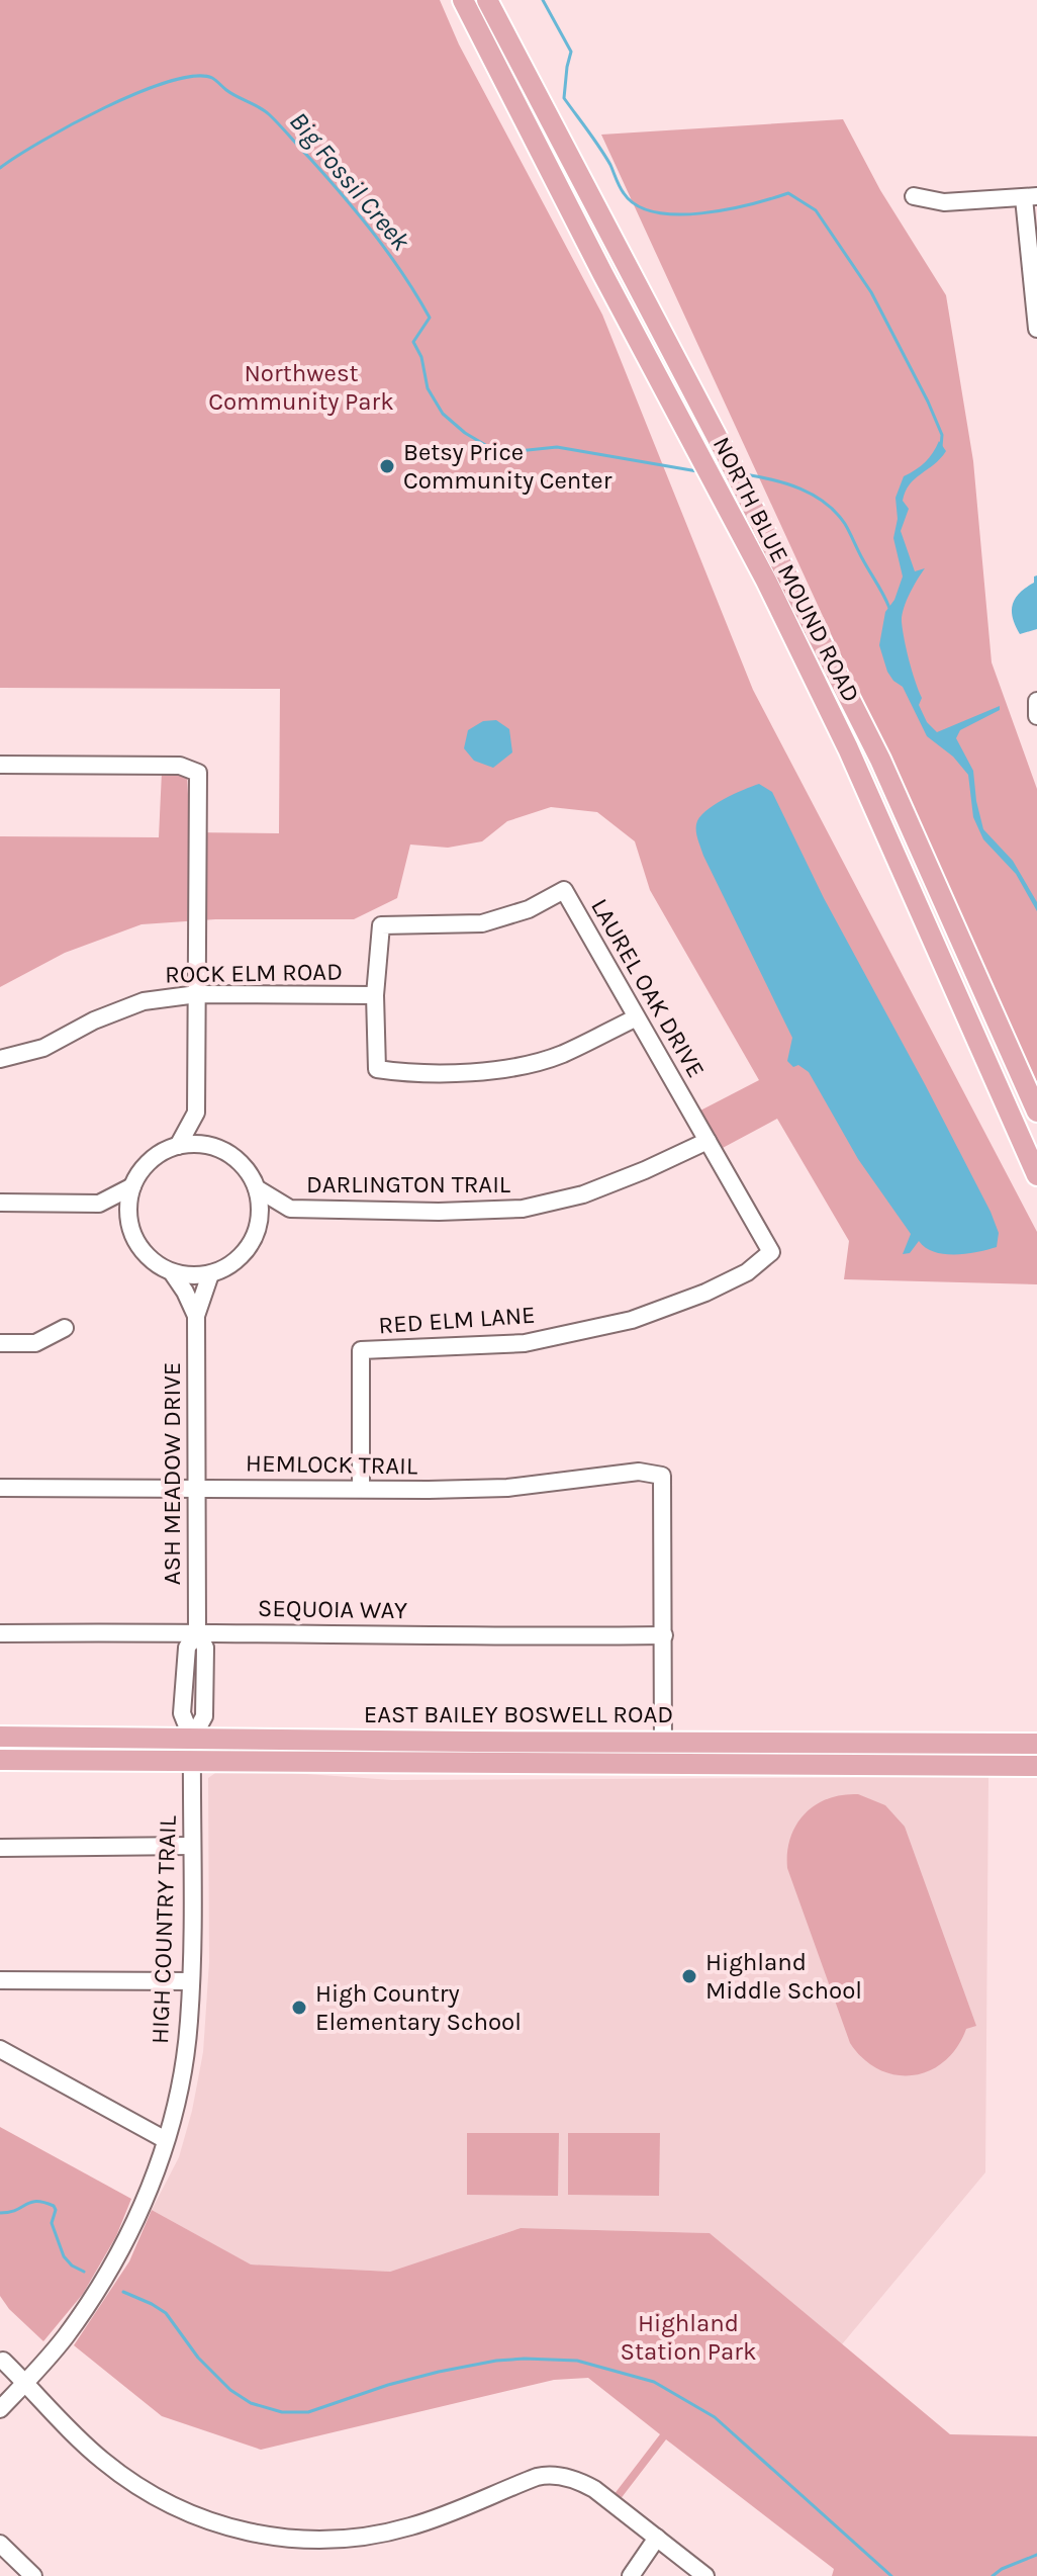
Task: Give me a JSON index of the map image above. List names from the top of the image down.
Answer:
{
  "streets": {
    "main road": ["NORTH BLUE MOUND ROAD", "EAST BAILEY BOSWELL ROAD"],
    "street": [
      "ROCK ELM ROAD",
      "LAUREL OAK DRIVE",
      "DARLINGTON TRAIL",
      "RED ELM LANE",
      "HEMLOCK TRAIL",
      "ASH MEADOW DRIVE",
      "SEQUOIA WAY",
      "HIGH COUNTRY TRAIL"
    ]
  },
  "crossings": [
    ["ROCK ELM ROAD", "LAUREL OAK DRIVE"],
    ["LAUREL OAK DRIVE", "DARLINGTON TRAIL"],
    ["LAUREL OAK DRIVE", "RED ELM LANE"],
    ["DARLINGTON TRAIL", "ASH MEADOW DRIVE"],
    ["RED ELM LANE", "HEMLOCK TRAIL"],
    ["HEMLOCK TRAIL", "ASH MEADOW DRIVE"],
    ["HEMLOCK TRAIL", "SEQUOIA WAY"],
    ["ASH MEADOW DRIVE", "SEQUOIA WAY"],
    ["ASH MEADOW DRIVE", "EAST BAILEY BOSWELL ROAD"],
    ["ASH MEADOW DRIVE", "HIGH COUNTRY TRAIL"],
    ["EAST BAILEY BOSWELL ROAD", "HIGH COUNTRY TRAIL"]
  ],
  "water": ["Big Fossil Creek"],
  "parks": ["Northwest Community Park", "Highland Station Park"],
  "places": ["Betsy Price Community Center", "Highland Middle School", "High Country Elementary School"]
}
